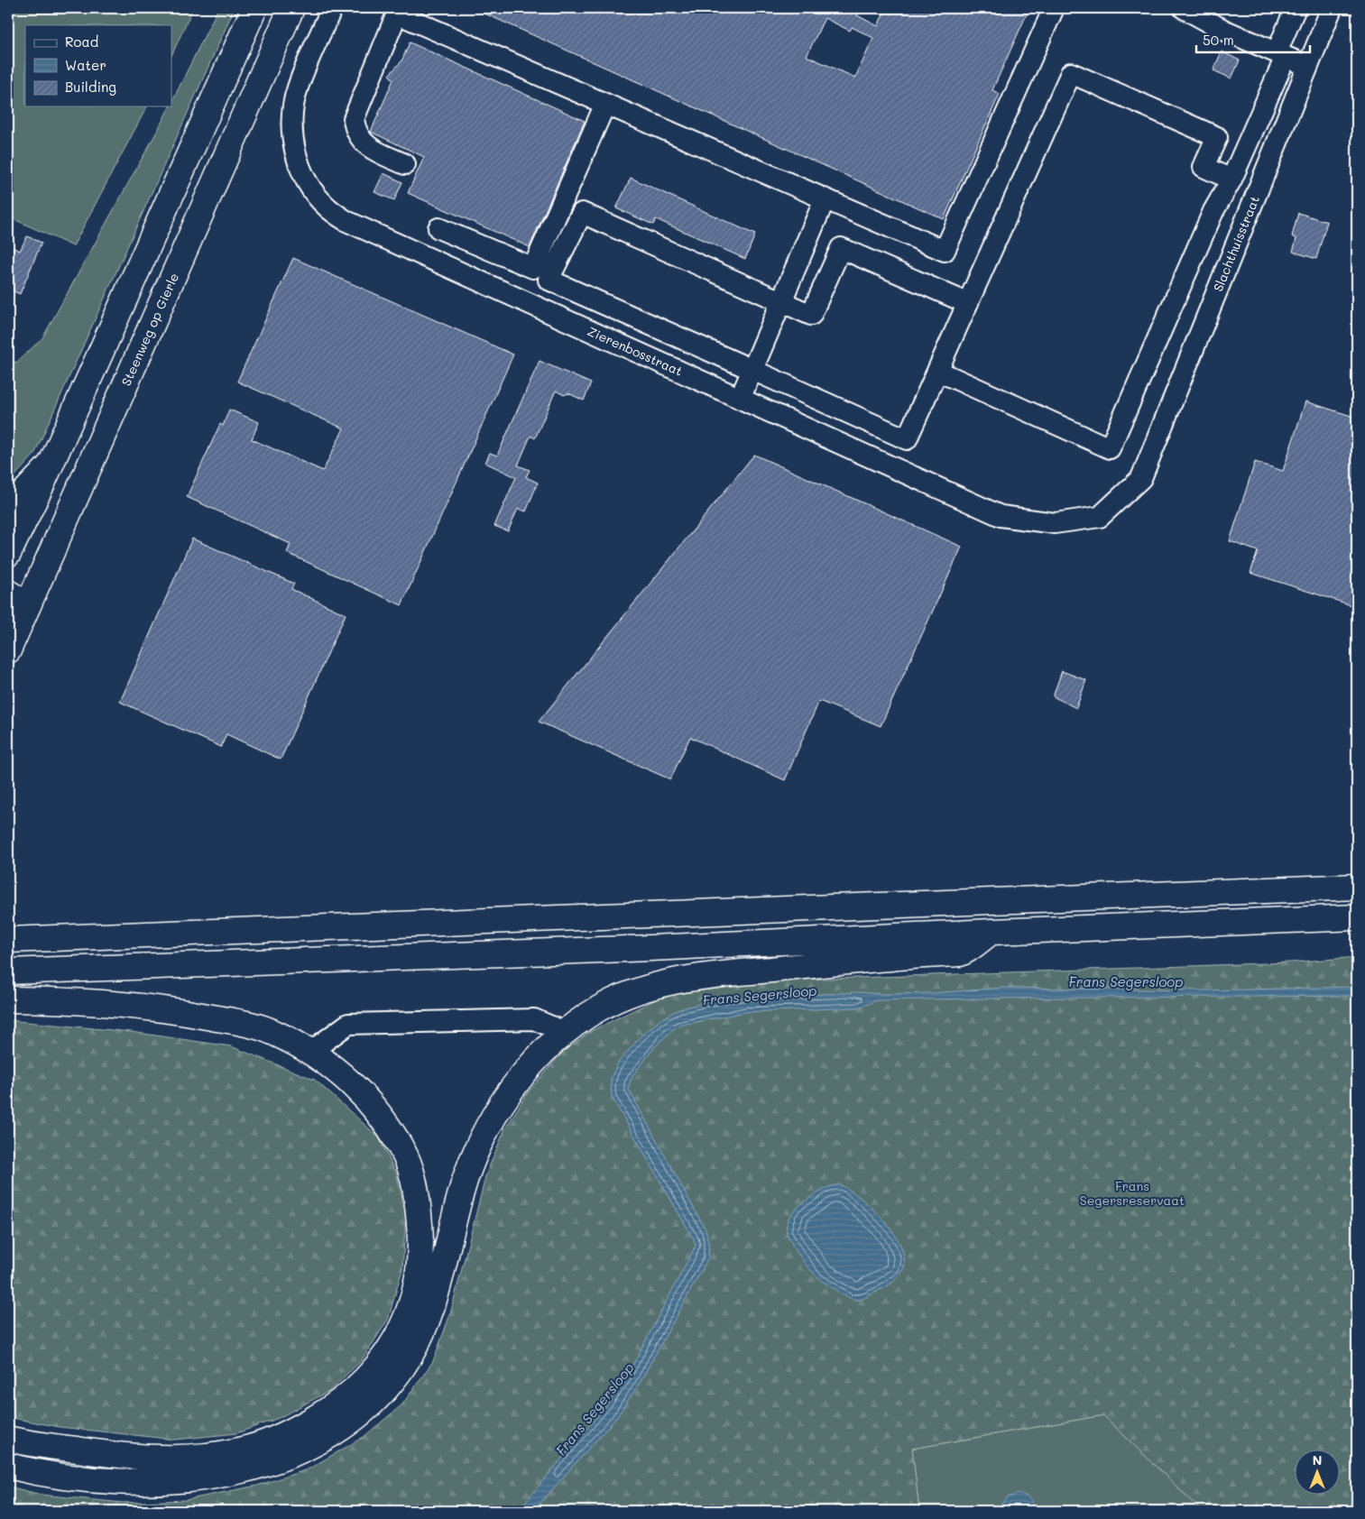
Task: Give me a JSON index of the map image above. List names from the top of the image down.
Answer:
{
  "streets": {
    "main road": ["Steenweg op Gierle"],
    "street": ["Slachthuisstraat", "Zierenbosstraat"]
  },
  "crossings": [
    ["Slachthuisstraat", "Zierenbosstraat"]
  ],
  "water": ["Frans Segersloop"],
  "parks": ["Frans Segersreservaat"],
  "legend": ["Road", "Water", "Building"],
  "scale_bar": "50 m",
  "north": "top"
}
